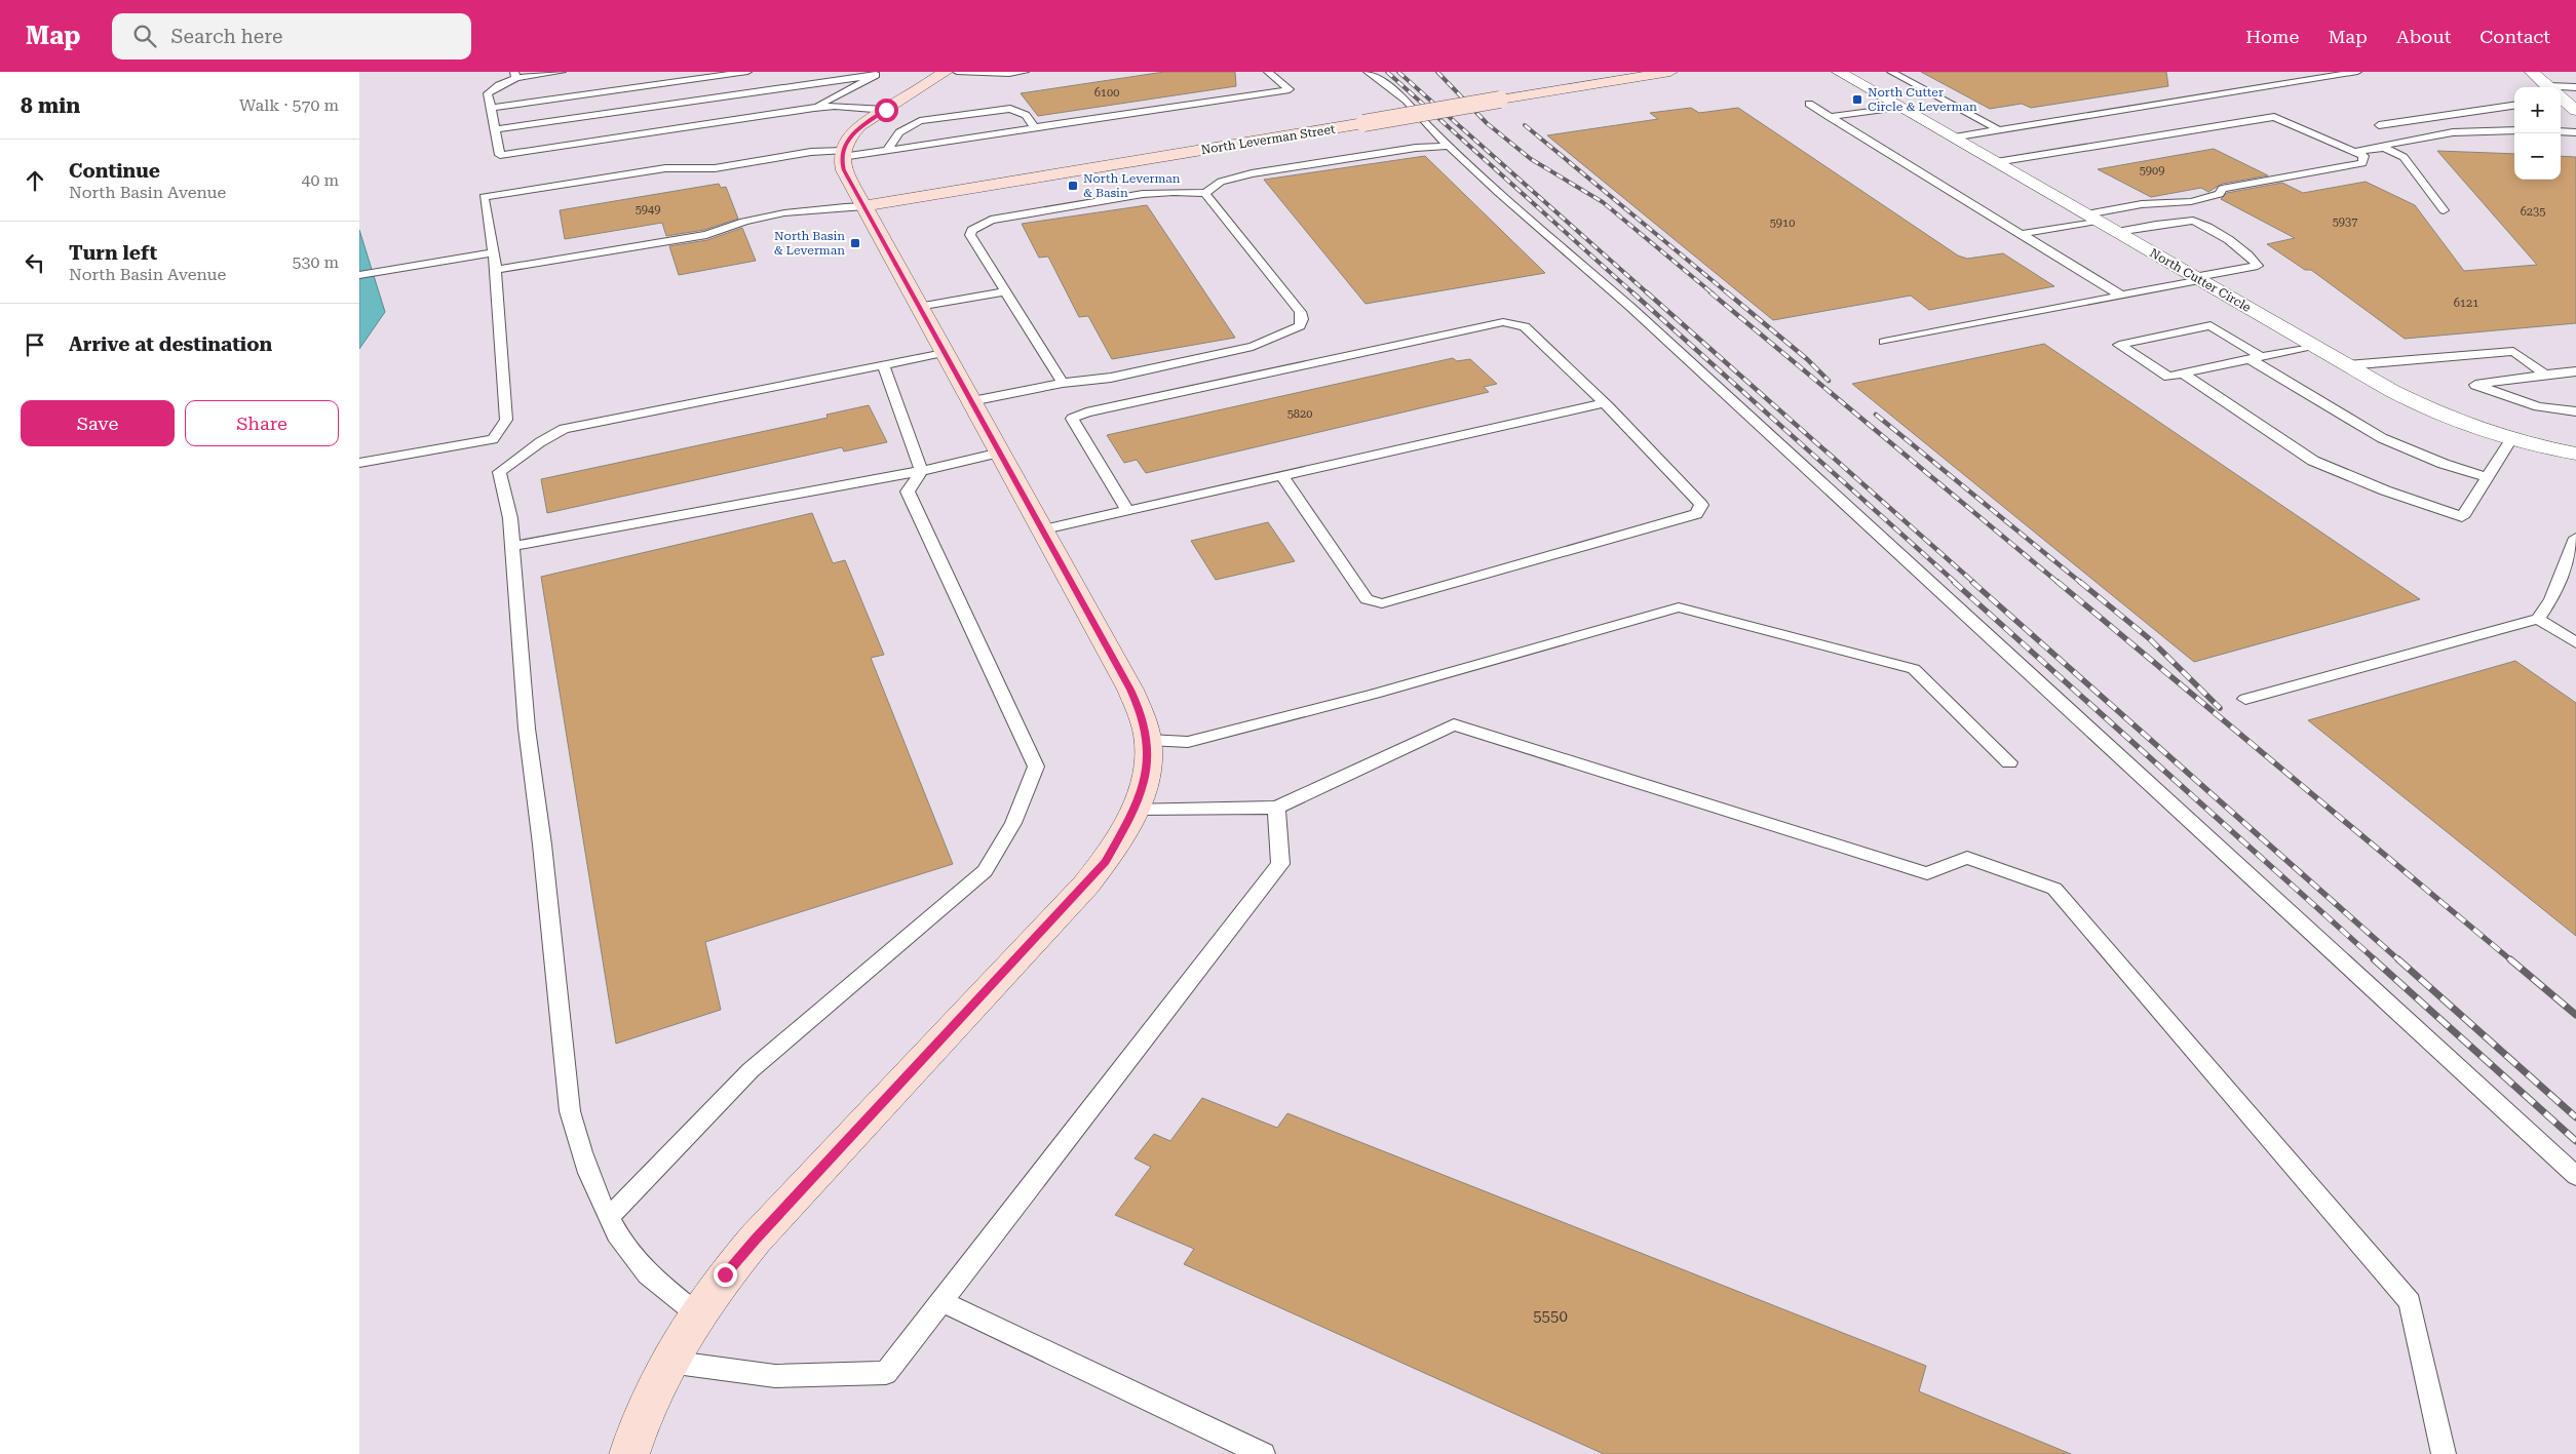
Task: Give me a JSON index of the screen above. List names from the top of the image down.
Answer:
{
  "streets": {
    "main road": ["North Leverman Street"],
    "street": ["North Cutter Circle"]
  },
  "places": {
    "transit": ["North Cutter Circle & Leverman", "North Leverman & Basin", "North Basin & Leverman"]
  },
  "house_numbers": [
    "6100",
    "5909",
    "5949",
    "6235",
    "5937",
    "5910",
    "6121",
    "5820",
    "5550"
  ],
  "page": {
    "header": "Map",
    "search": "Search here",
    "nav": [
      "Home",
      "Map",
      "About",
      "Contact"
    ],
    "heading": ["8 min", "Walk · 570 m"],
    "map_buttons": ["+", "−"],
    "list": [
      ["Continue", "North Basin Avenue", "40 m"],
      ["Turn left", "North Basin Avenue", "530 m"],
      "Arrive at destination"
    ],
    "buttons": ["Save", "Share"]
  }
}
